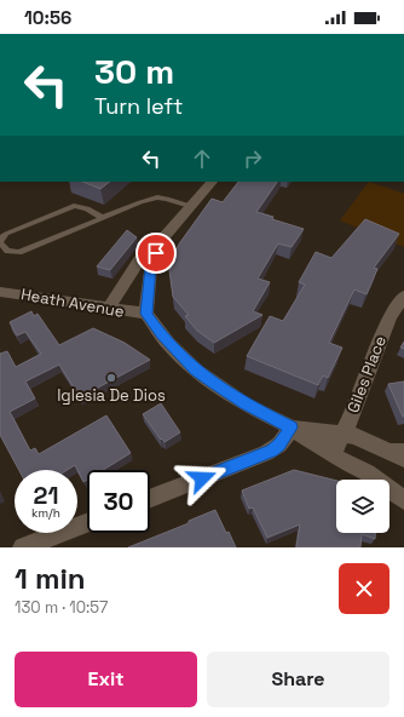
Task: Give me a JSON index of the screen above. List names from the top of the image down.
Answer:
{
  "streets": {
    "street": ["Heath Avenue", "Giles Place"]
  },
  "places": ["Iglesia De Dios"],
  "page": {
    "status": "10:56",
    "turn": ["30 m", "Turn left"],
    "speed": "21 km/h",
    "limit": "30",
    "heading": ["1 min", "130 m · 10:57"],
    "buttons": ["Exit", "Share"]
  }
}
